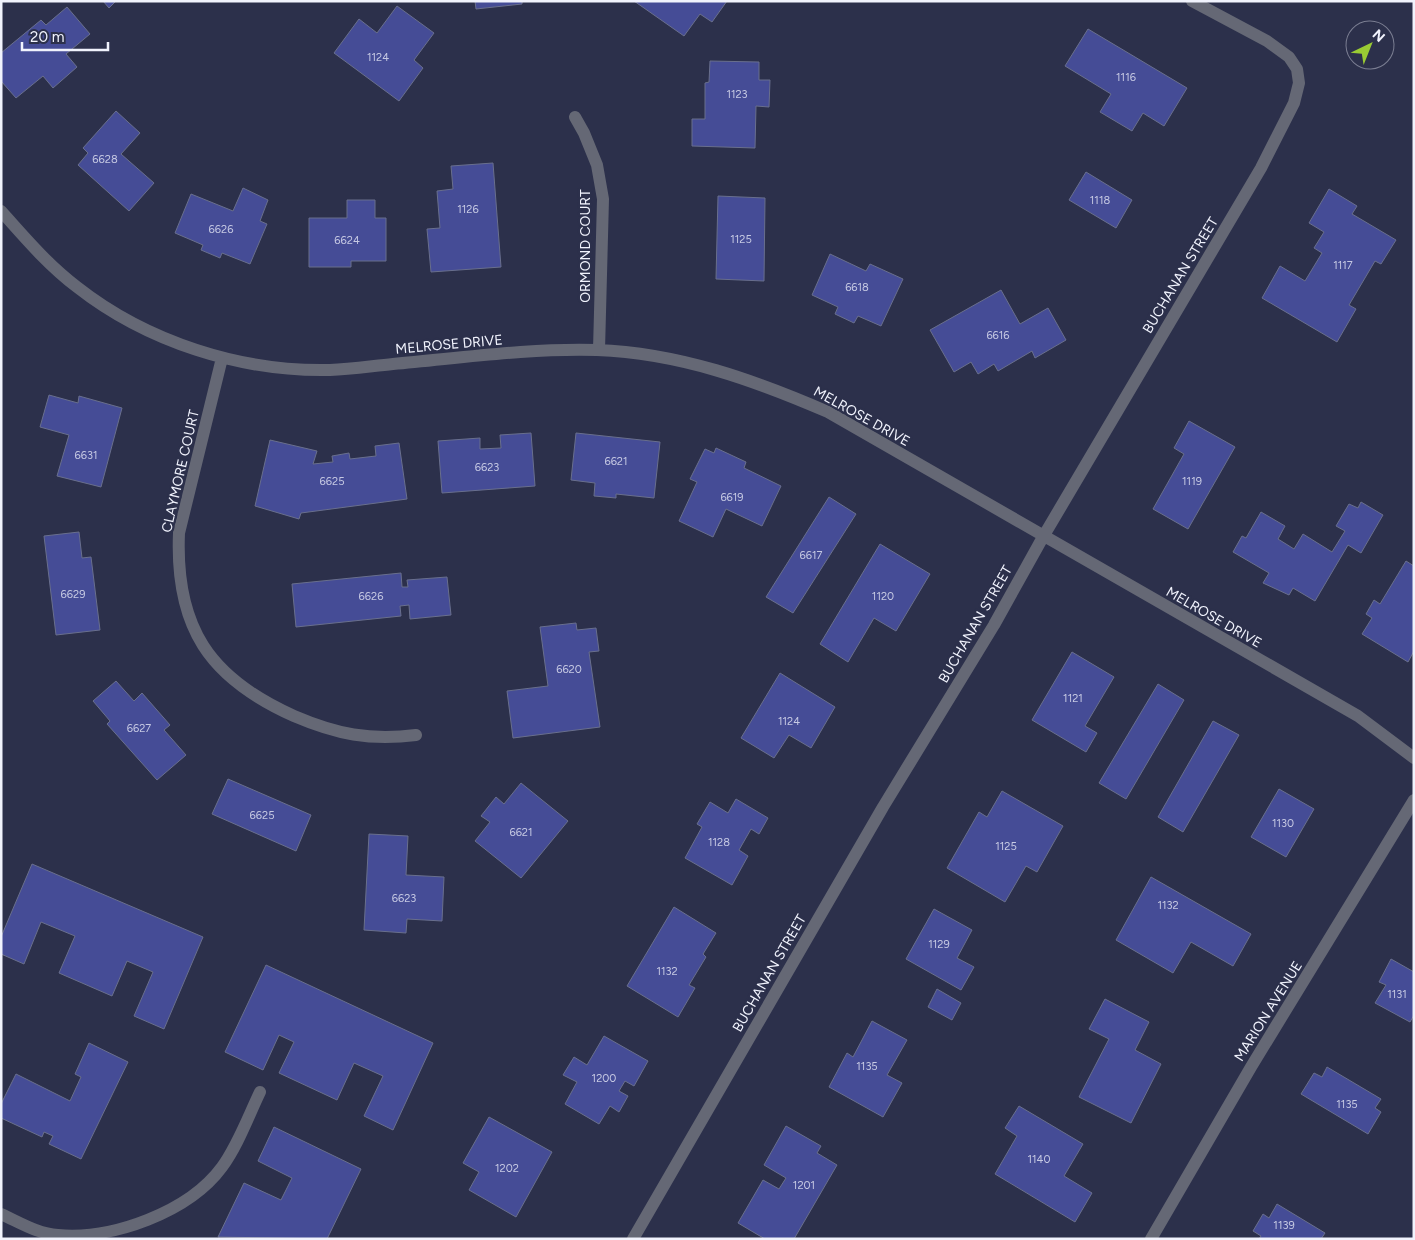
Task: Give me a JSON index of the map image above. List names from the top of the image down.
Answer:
{
  "streets": {
    "street": [
      "ORMOND COURT",
      "BUCHANAN STREET",
      "MELROSE DRIVE",
      "CLAYMORE COURT",
      "MARION AVENUE"
    ]
  },
  "crossings": [
    ["ORMOND COURT", "MELROSE DRIVE"],
    ["BUCHANAN STREET", "MELROSE DRIVE"],
    ["MELROSE DRIVE", "CLAYMORE COURT"]
  ],
  "house_numbers": [
    "1124",
    "1116",
    "1123",
    "6628",
    "1118",
    "1126",
    "6626",
    "1125",
    "6624",
    "1117",
    "6618",
    "6616",
    "6631",
    "6621",
    "6623",
    "6625",
    "1119",
    "6619",
    "6617",
    "6629",
    "6626",
    "1120",
    "6620",
    "1121",
    "1124",
    "6627",
    "6625",
    "1130",
    "6621",
    "1128",
    "1125",
    "6623",
    "1132",
    "1129",
    "1132",
    "1131",
    "1135",
    "1200",
    "1135",
    "1140",
    "1202",
    "1201",
    "1139"
  ],
  "scale_bar": "20 m",
  "north": "top right"
}
